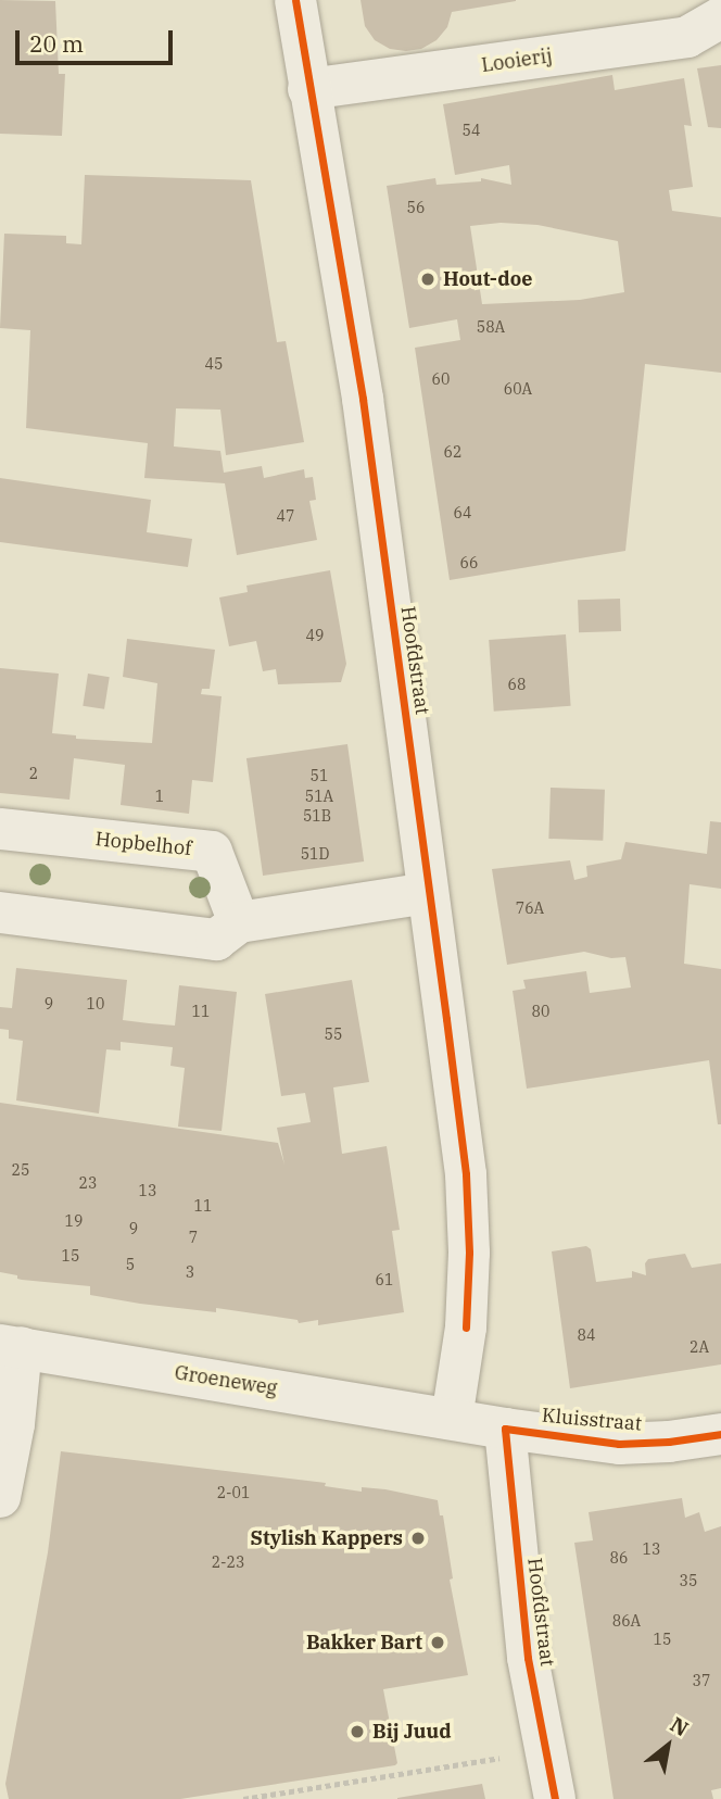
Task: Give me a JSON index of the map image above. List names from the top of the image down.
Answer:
{
  "streets": {
    "street": [
      "Looierij",
      "Hoofdstraat",
      "Hopbelhof",
      "Groeneweg",
      "Kluisstraat"
    ]
  },
  "crossings": [
    ["Looierij", "Hoofdstraat"],
    ["Hoofdstraat", "Groeneweg"],
    ["Hoofdstraat", "Kluisstraat"],
    ["Groeneweg", "Kluisstraat"]
  ],
  "places": [
    "Hout-doe",
    "Stylish Kappers",
    "Bakker Bart",
    "Bij Juud"
  ],
  "house_numbers": [
    "54",
    "56",
    "58A",
    "45",
    "60",
    "60A",
    "62",
    "64",
    "47",
    "66",
    "49",
    "68",
    "2",
    "51",
    "1",
    "51A",
    "51B",
    "51D",
    "76A",
    "9",
    "10",
    "11",
    "80",
    "55",
    "25",
    "23",
    "13",
    "11",
    "19",
    "9",
    "7",
    "15",
    "5",
    "3",
    "61",
    "84",
    "2A",
    "2-01",
    "13",
    "86",
    "2-23",
    "35",
    "86A",
    "15",
    "37"
  ],
  "scale_bar": "20 m",
  "north": "top right"
}
